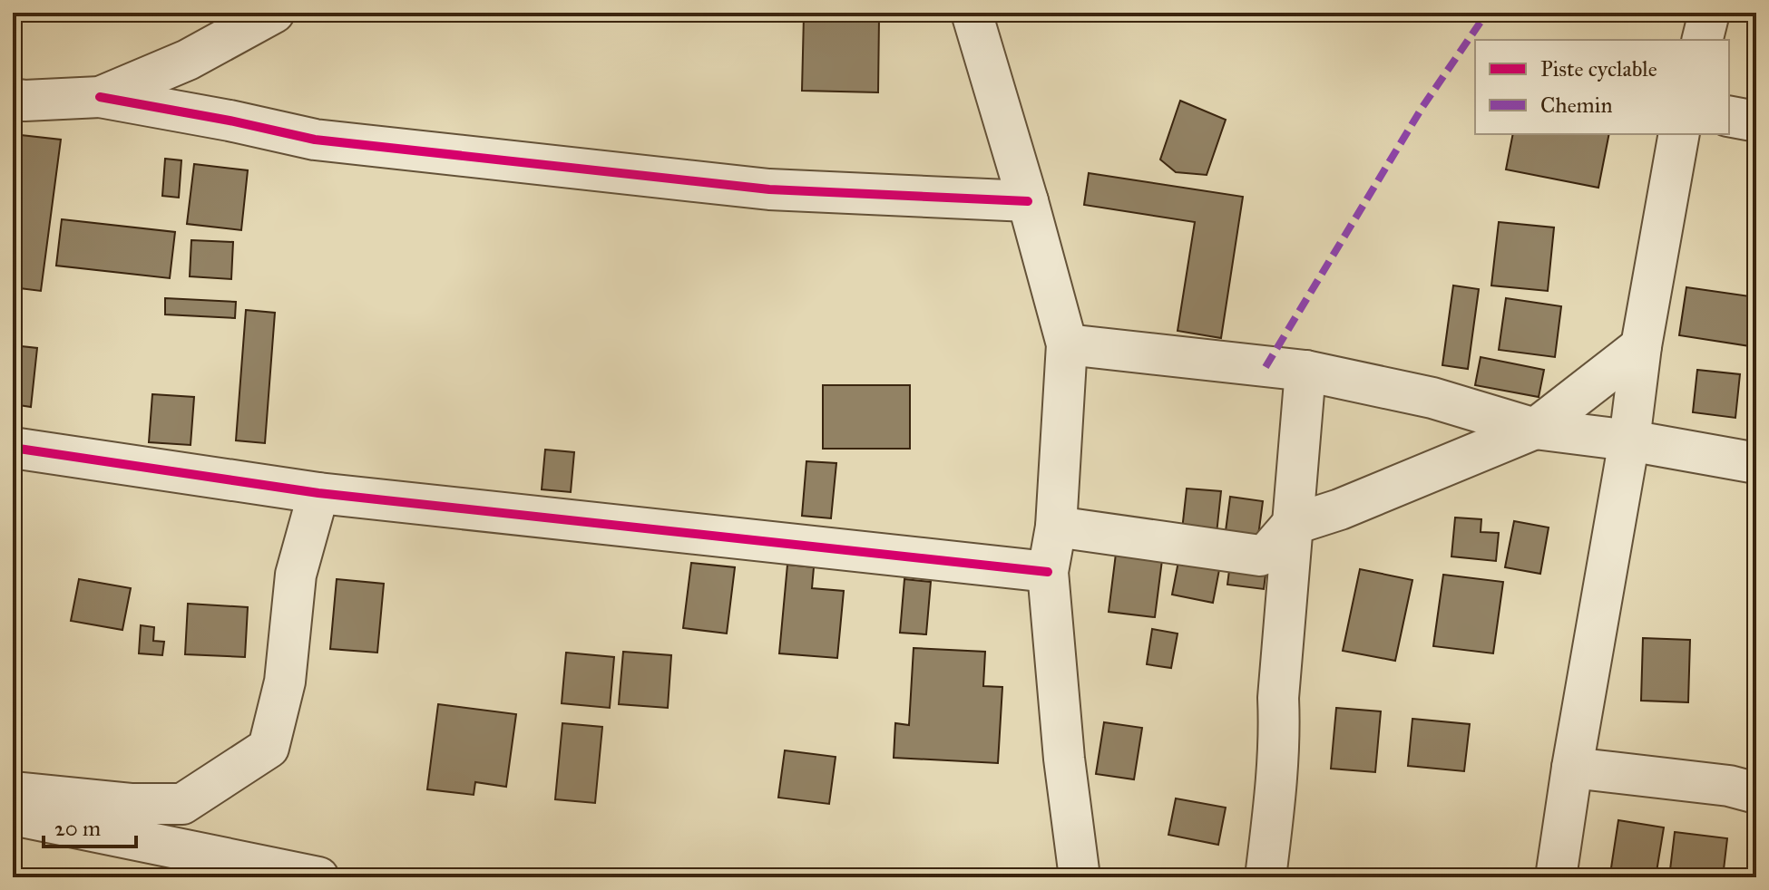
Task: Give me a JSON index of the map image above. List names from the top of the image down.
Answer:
{
  "legend": ["Piste cyclable", "Chemin"],
  "scale_bar": "20 m"
}
